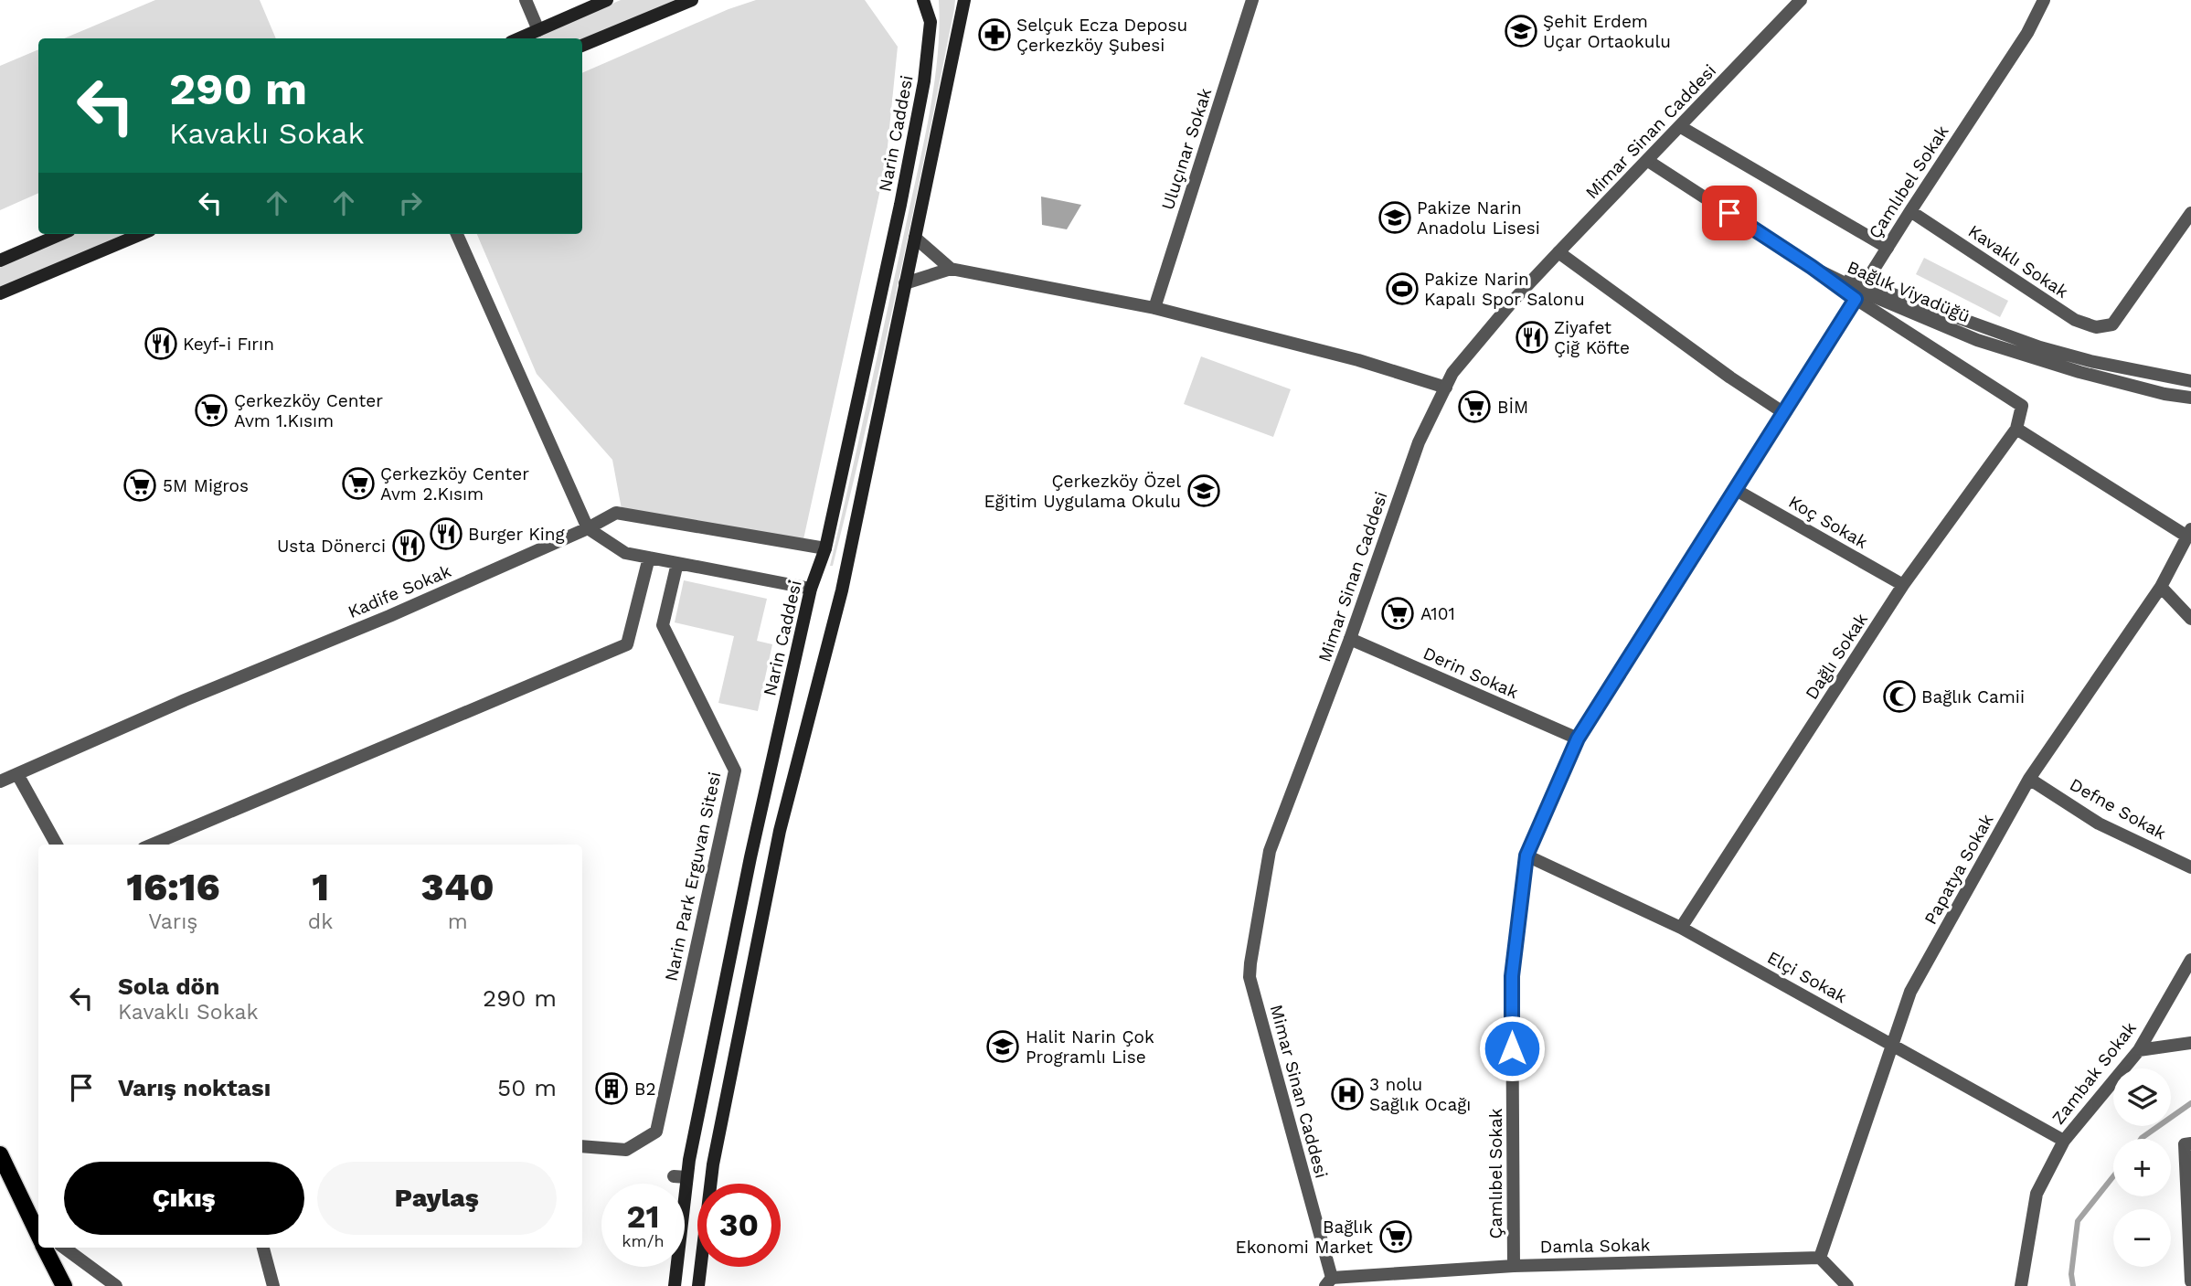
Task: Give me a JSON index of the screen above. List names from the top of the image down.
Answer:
{
  "streets": {
    "main road": ["Narin Caddesi"],
    "street": [
      "Mimar Sinan Caddesi",
      "Uluçınar Sokak",
      "Çamlıbel Sokak",
      "Kavaklı Sokak",
      "Bağlık Viyadüğü",
      "Koç Sokak",
      "Kadife Sokak",
      "Dağlı Sokak",
      "Derin Sokak",
      "Defne Sokak",
      "Papatya Sokak",
      "Narin Park Erguvan Sitesi",
      "Elçi Sokak",
      "Zambak Sokak",
      "Damla Sokak"
    ]
  },
  "crossings": [
    ["Mimar Sinan Caddesi", "Derin Sokak"],
    ["Mimar Sinan Caddesi", "Damla Sokak"],
    ["Narin Caddesi", "Kadife Sokak"],
    ["Çamlıbel Sokak", "Kavaklı Sokak"],
    ["Çamlıbel Sokak", "Bağlık Viyadüğü"],
    ["Çamlıbel Sokak", "Koç Sokak"],
    ["Çamlıbel Sokak", "Dağlı Sokak"],
    ["Çamlıbel Sokak", "Derin Sokak"],
    ["Çamlıbel Sokak", "Elçi Sokak"],
    ["Çamlıbel Sokak", "Damla Sokak"],
    ["Bağlık Viyadüğü", "Dağlı Sokak"],
    ["Koç Sokak", "Dağlı Sokak"],
    ["Dağlı Sokak", "Elçi Sokak"],
    ["Defne Sokak", "Papatya Sokak"],
    ["Papatya Sokak", "Elçi Sokak"],
    ["Papatya Sokak", "Damla Sokak"],
    ["Elçi Sokak", "Zambak Sokak"]
  ],
  "places": {
    "school or university": [
      "Şehit Erdem Uçar Ortaokulu",
      "Pakize Narin Anadolu Lisesi",
      "Çerkezköy Özel Eğitim Uygulama Okulu",
      "Halit Narin Çok Programlı Lise"
    ],
    "pharmacy": ["Selçuk Ecza Deposu Çerkezköy Şubesi"],
    "sports": ["Pakize Narin Kapalı Spor Salonu"],
    "restaurant": [
      "Ziyafet Çiğ Köfte",
      "Keyf-i Fırın",
      "Burger King",
      "Usta Dönerci"
    ],
    "supermarket": [
      "BİM",
      "Çerkezköy Center Avm 1.Kısım",
      "Çerkezköy Center Avm 2.Kısım",
      "5M Migros",
      "A101",
      "Bağlık Ekonomi Market"
    ],
    "mosque": ["Bağlık Camii"],
    "building": ["B2"],
    "hospital": ["3 nolu Sağlık Ocağı"]
  },
  "page": {
    "turn": ["290 m", "Kavaklı Sokak"],
    "eta": [
      "16:16",
      "Varış",
      "1",
      "dk",
      "340",
      "m"
    ],
    "list": [
      {
        "name": "Sola dön",
        "note": "Kavaklı Sokak",
        "value": "290 m"
      },
      {
        "name": "Varış noktası",
        "value": "50 m"
      }
    ],
    "map_buttons": ["+", "−"],
    "buttons": ["Çıkış", "Paylaş"],
    "speed": "21 km/h",
    "limit": "30"
  }
}
